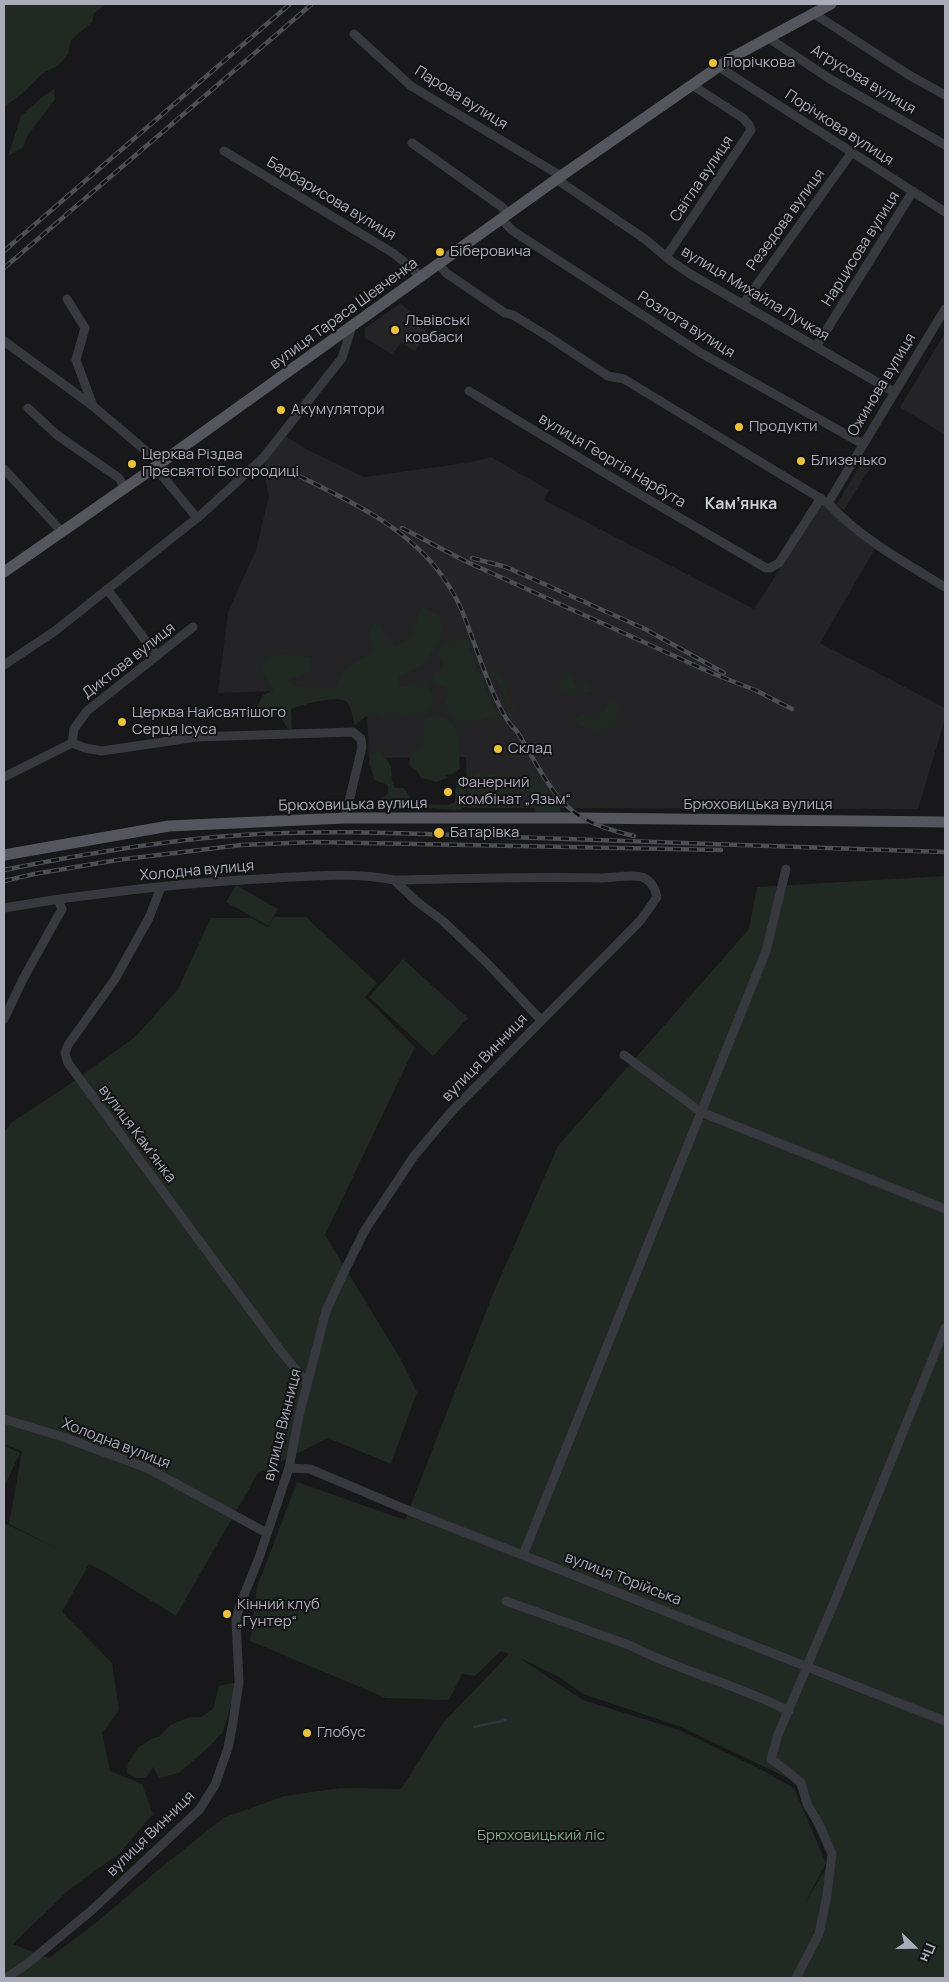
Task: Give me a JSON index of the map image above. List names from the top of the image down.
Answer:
{
  "streets": {
    "main road": ["вулиця Тараса Шевченка", "Брюховицька вулиця"],
    "street": [
      "Аґрусова вулиця",
      "Парова вулиця",
      "Порічкова вулиця",
      "Світла вулиця",
      "Барбарисова вулиця",
      "Резедова вулиця",
      "Нарцисова вулиця",
      "вулиця Михайла Лучкая",
      "Розлога вулиця",
      "Ожинова вулиця",
      "вулиця Георгія Нарбута",
      "Диктова вулиця",
      "Холодна вулиця",
      "вулиця Винниця",
      "вулиця Камʼянка",
      "вулиця Торійська"
    ]
  },
  "crossings": [
    ["Аґрусова вулиця", "вулиця Тараса Шевченка"],
    ["Парова вулиця", "вулиця Михайла Лучкая"],
    ["Парова вулиця", "вулиця Тараса Шевченка"],
    ["Порічкова вулиця", "Резедова вулиця"],
    ["Порічкова вулиця", "Нарцисова вулиця"],
    ["Порічкова вулиця", "вулиця Тараса Шевченка"],
    ["Світла вулиця", "вулиця Михайла Лучкая"],
    ["Світла вулиця", "вулиця Тараса Шевченка"],
    ["Барбарисова вулиця", "вулиця Тараса Шевченка"],
    ["Резедова вулиця", "вулиця Михайла Лучкая"],
    ["Нарцисова вулиця", "вулиця Михайла Лучкая"],
    ["вулиця Михайла Лучкая", "вулиця Тараса Шевченка"],
    ["вулиця Михайла Лучкая", "Ожинова вулиця"],
    ["вулиця Тараса Шевченка", "Розлога вулиця"],
    ["Розлога вулиця", "Ожинова вулиця"],
    ["Ожинова вулиця", "вулиця Георгія Нарбута"],
    ["Холодна вулиця", "вулиця Винниця"],
    ["Холодна вулиця", "вулиця Камʼянка"],
    ["вулиця Винниця", "вулиця Камʼянка"],
    ["вулиця Винниця", "вулиця Торійська"]
  ],
  "districts": ["Кам’янка"],
  "parks": ["Брюховицький ліс"],
  "places": [
    "Порічкова",
    "Біберовича",
    "Львівські ковбаси",
    "Акумулятори",
    "Продукти",
    "Близенько",
    "Церква Різдва Пресвятої Богородиці",
    "Церква Найсвятішого Серця Ісуса",
    "Склад",
    "Фанерний комбінат „Язьм“",
    "Батарівка",
    "Кінний клуб „Гунтер“",
    "Глобус"
  ],
  "north": "right"
}
